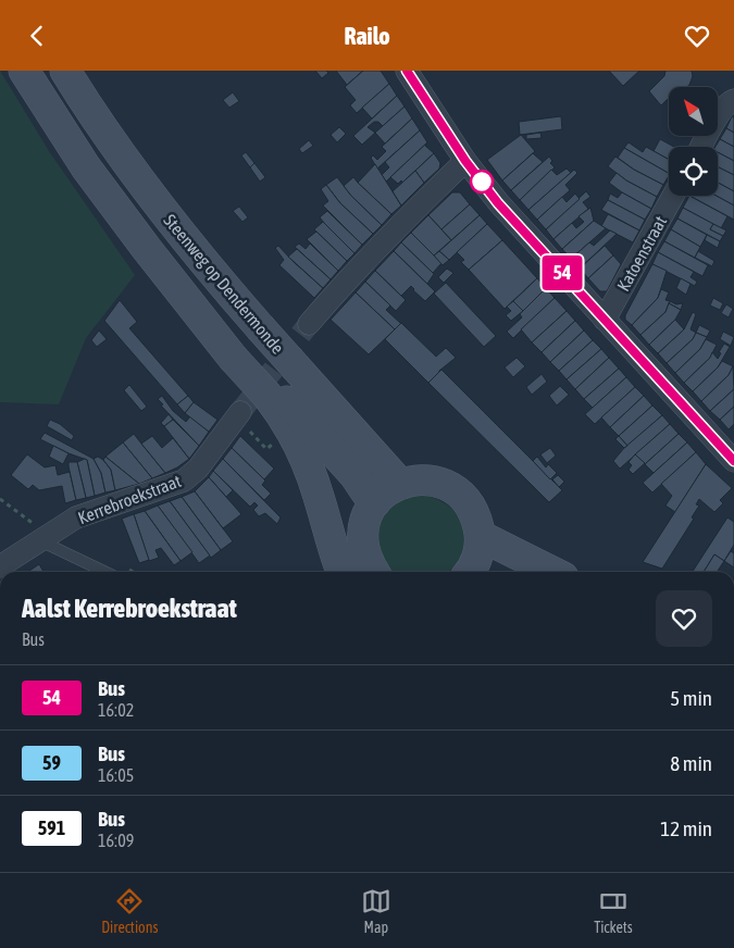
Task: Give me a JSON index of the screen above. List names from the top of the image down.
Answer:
{
  "streets": {
    "main road": ["Steenweg op Dendermonde"],
    "street": ["Katoenstraat", "Kerrebroekstraat"]
  },
  "lines": ["bus line 54"],
  "north": "top left",
  "page": {
    "header": "Railo",
    "on_map": "54",
    "heading": ["Aalst Kerrebroekstraat", "Bus"],
    "list": [
      {
        "mark": "54",
        "name": "Bus",
        "note": "16:02",
        "value": "5 min"
      },
      {
        "mark": "59",
        "name": "Bus",
        "note": "16:05",
        "value": "8 min"
      },
      {
        "mark": "591",
        "name": "Bus",
        "note": "16:09",
        "value": "12 min"
      }
    ],
    "tabs": ["Directions", "Map", "Tickets"]
  }
}
